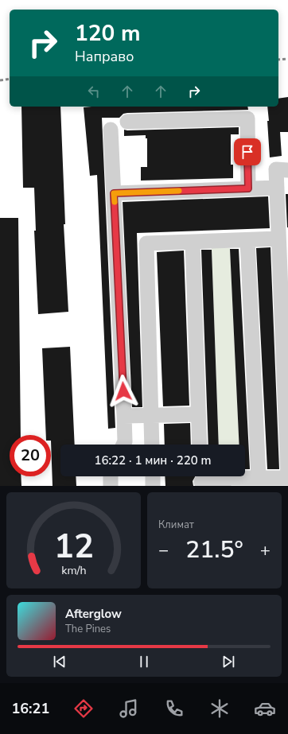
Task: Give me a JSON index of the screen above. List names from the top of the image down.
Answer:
{
  "page": {
    "turn": ["120 m", "Направо"],
    "limit": "20",
    "trip": "16:22 · 1 мин · 220 m",
    "tile": "Климат",
    "heat": ["−", "21.5°", "+"],
    "song": ["Afterglow", "The Pines"],
    "tabs": "16:21",
    "gauge": ["12", "km/h"]
  }
}
